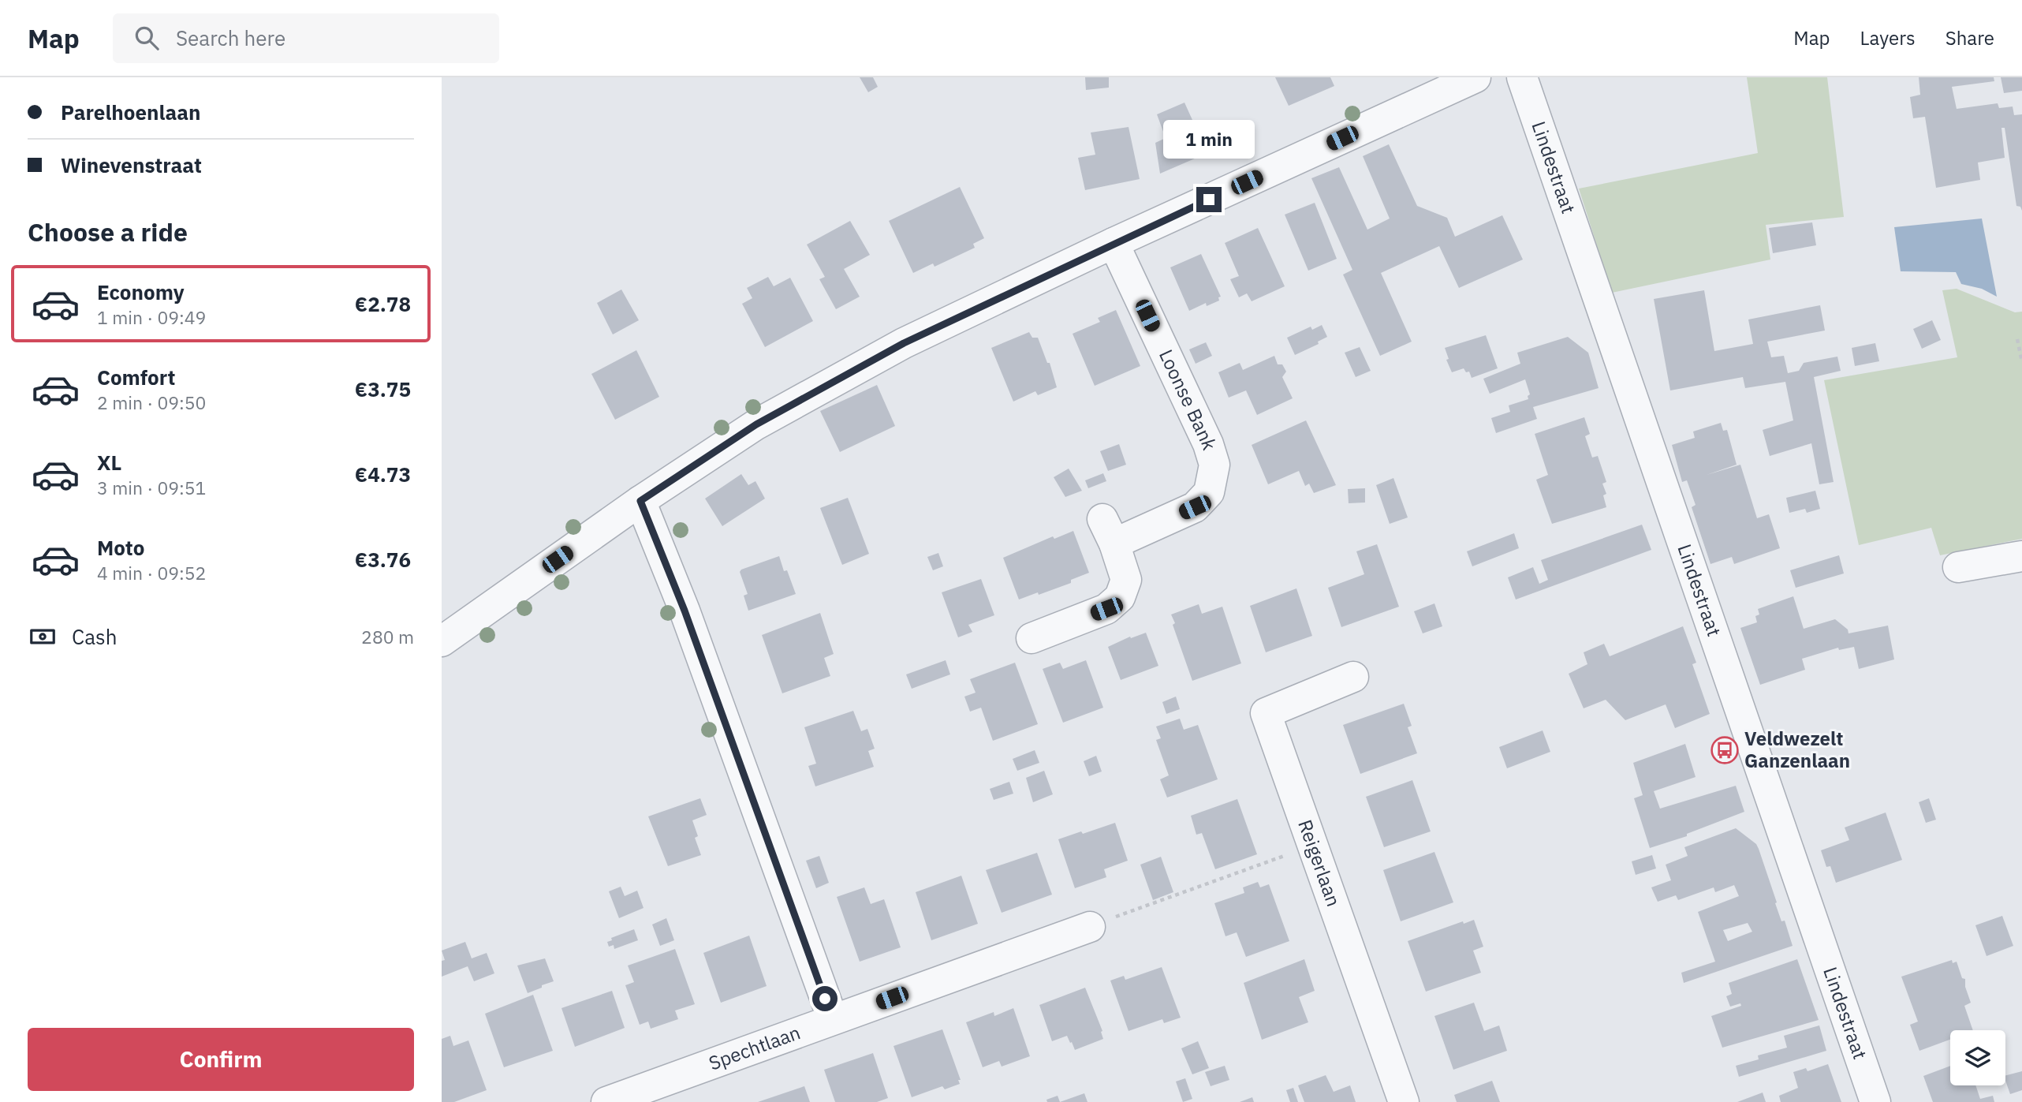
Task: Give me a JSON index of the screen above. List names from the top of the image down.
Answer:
{
  "streets": {
    "street": [
      "Lindestraat",
      "Loonse Bank",
      "Reigerlaan",
      "Spechtlaan"
    ]
  },
  "places": {
    "bus stop": ["Veldwezelt Ganzenlaan"]
  },
  "page": {
    "header": "Map",
    "search": "Search here",
    "nav": ["Map", "Layers", "Share"],
    "banner": ["Parelhoenlaan", "Winevenstraat"],
    "bubble": "1 min",
    "heading": "Choose a ride",
    "list": [
      {
        "name": "Economy",
        "note": "1 min · 09:49",
        "value": "€2.78"
      },
      {
        "name": "Comfort",
        "note": "2 min · 09:50",
        "value": "€3.75"
      },
      {
        "name": "XL",
        "note": "3 min · 09:51",
        "value": "€4.73"
      },
      {
        "name": "Moto",
        "note": "4 min · 09:52",
        "value": "€3.76"
      }
    ],
    "pay": ["Cash", "280 m"],
    "buttons": "Confirm"
  }
}
